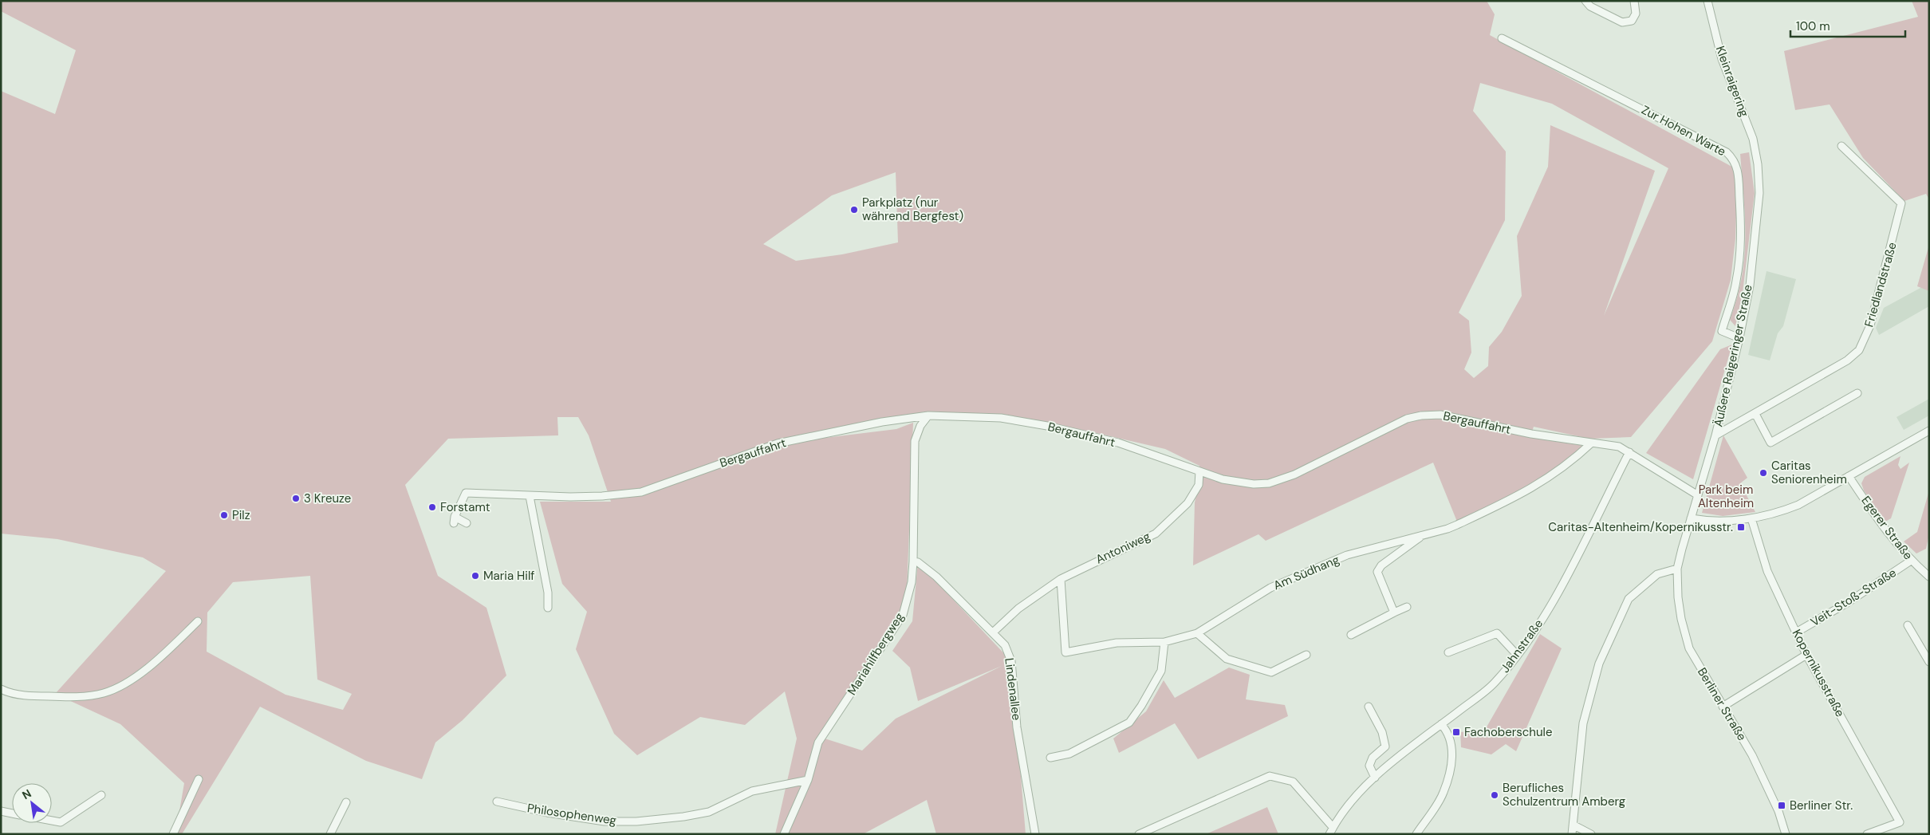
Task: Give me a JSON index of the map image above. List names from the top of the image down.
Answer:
{
  "streets": {
    "street": [
      "Kleinraigering",
      "Zur Hohen Warte",
      "Friedlandstraße",
      "Äußere Raigeringer Straße",
      "Bergauffahrt",
      "Egerer Straße",
      "Antoniweg",
      "Am Südhang",
      "Veit-Stoß-Straße",
      "Jahnstraße",
      "Mariahilfbergweg",
      "Kopernikusstraße",
      "Lindenallee",
      "Berliner Straße",
      "Philosophenweg"
    ]
  },
  "crossings": [
    ["Kleinraigering", "Äußere Raigeringer Straße"],
    ["Zur Hohen Warte", "Äußere Raigeringer Straße"],
    ["Friedlandstraße", "Äußere Raigeringer Straße"],
    ["Äußere Raigeringer Straße", "Bergauffahrt"],
    ["Äußere Raigeringer Straße", "Berliner Straße"],
    ["Bergauffahrt", "Antoniweg"],
    ["Bergauffahrt", "Am Südhang"],
    ["Bergauffahrt", "Jahnstraße"],
    ["Bergauffahrt", "Mariahilfbergweg"],
    ["Egerer Straße", "Veit-Stoß-Straße"],
    ["Antoniweg", "Am Südhang"],
    ["Antoniweg", "Lindenallee"],
    ["Veit-Stoß-Straße", "Kopernikusstraße"],
    ["Mariahilfbergweg", "Lindenallee"],
    ["Mariahilfbergweg", "Philosophenweg"]
  ],
  "parks": ["Park beim Altenheim"],
  "places": {
    "other": [
      "Parkplatz (nur während Bergfest)",
      "Caritas Seniorenheim",
      "3 Kreuze",
      "Forstamt",
      "Pilz",
      "Maria Hilf",
      "Berufliches Schulzentrum Amberg"
    ],
    "transit": ["Caritas-Altenheim/Kopernikusstr.", "Fachoberschule", "Berliner Str."]
  },
  "scale_bar": "100 m",
  "north": "top left"
}
